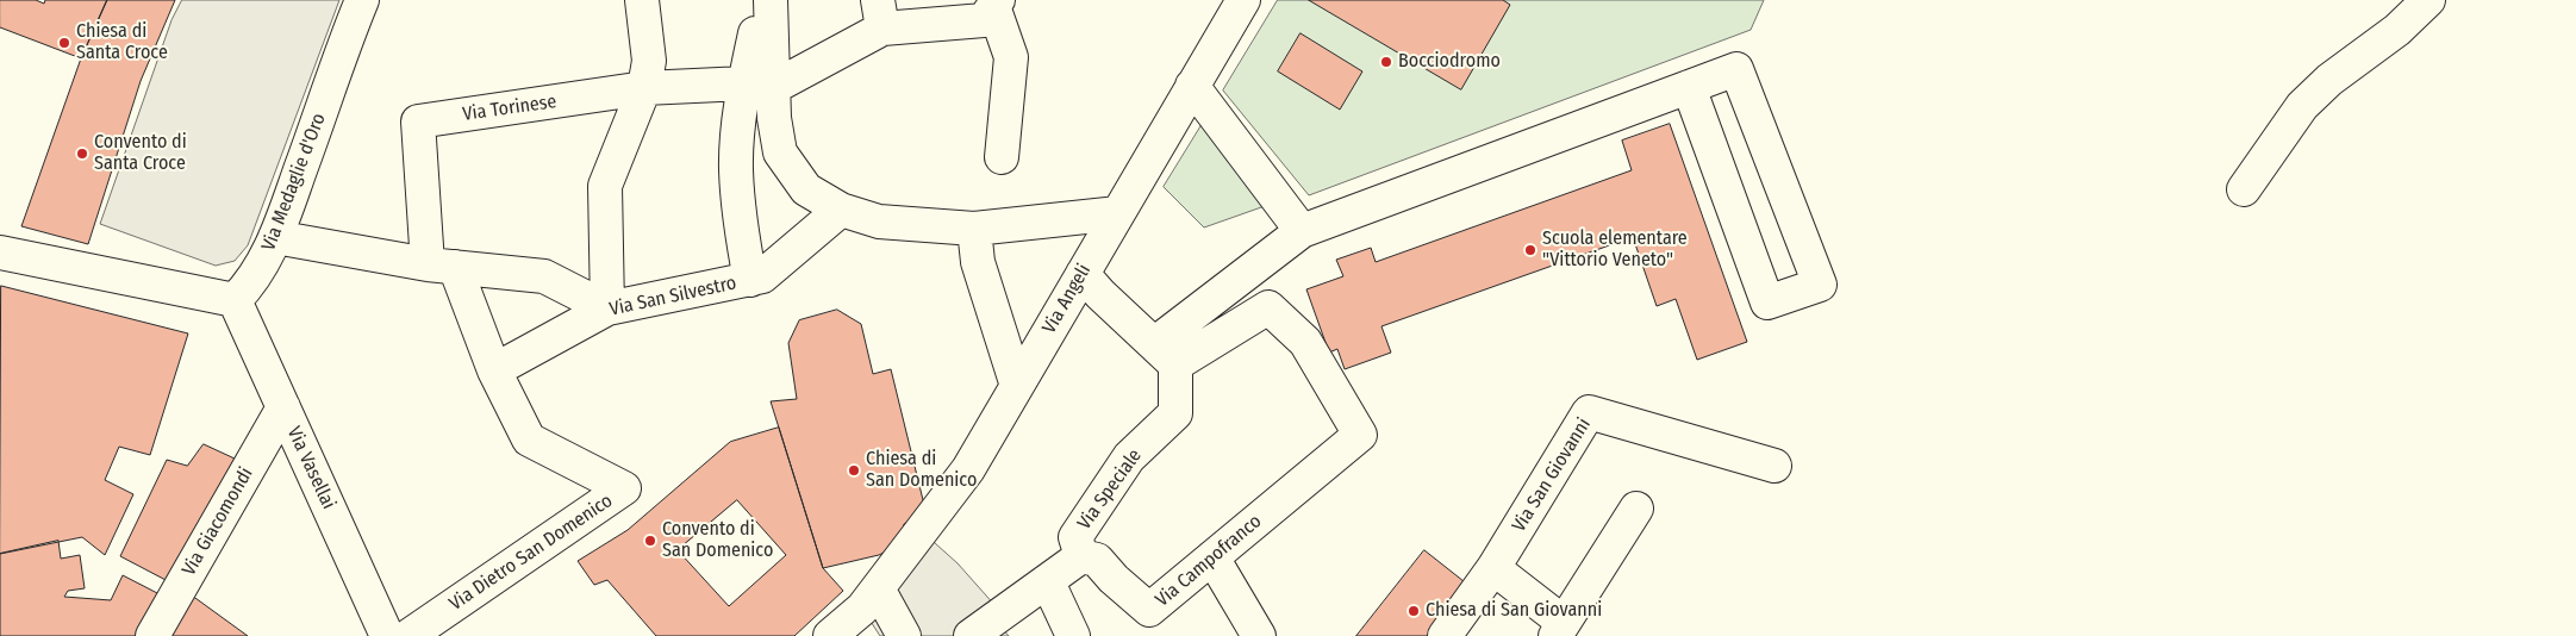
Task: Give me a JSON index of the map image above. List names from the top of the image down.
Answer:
{
  "streets": {
    "street": [
      "Via Torinese",
      "Via Medaglie d'Oro",
      "Via San Silvestro",
      "Via Angeli",
      "Via Vasellai",
      "Via San Giovanni",
      "Via Speciale",
      "Via Giacomondi",
      "Via Dietro San Domenico",
      "Via Campofranco"
    ]
  },
  "crossings": [
    ["Via Medaglie d'Oro", "Via Vasellai"],
    ["Via San Silvestro", "Via Dietro San Domenico"],
    ["Via Vasellai", "Via Giacomondi"],
    ["Via Speciale", "Via Campofranco"]
  ],
  "places": [
    "Chiesa di Santa Croce",
    "Bocciodromo",
    "Convento di Santa Croce",
    "Scuola elementare \"Vittorio Veneto\"",
    "Chiesa di San Domenico",
    "Convento di San Domenico",
    "Chiesa di San Giovanni"
  ]
}
